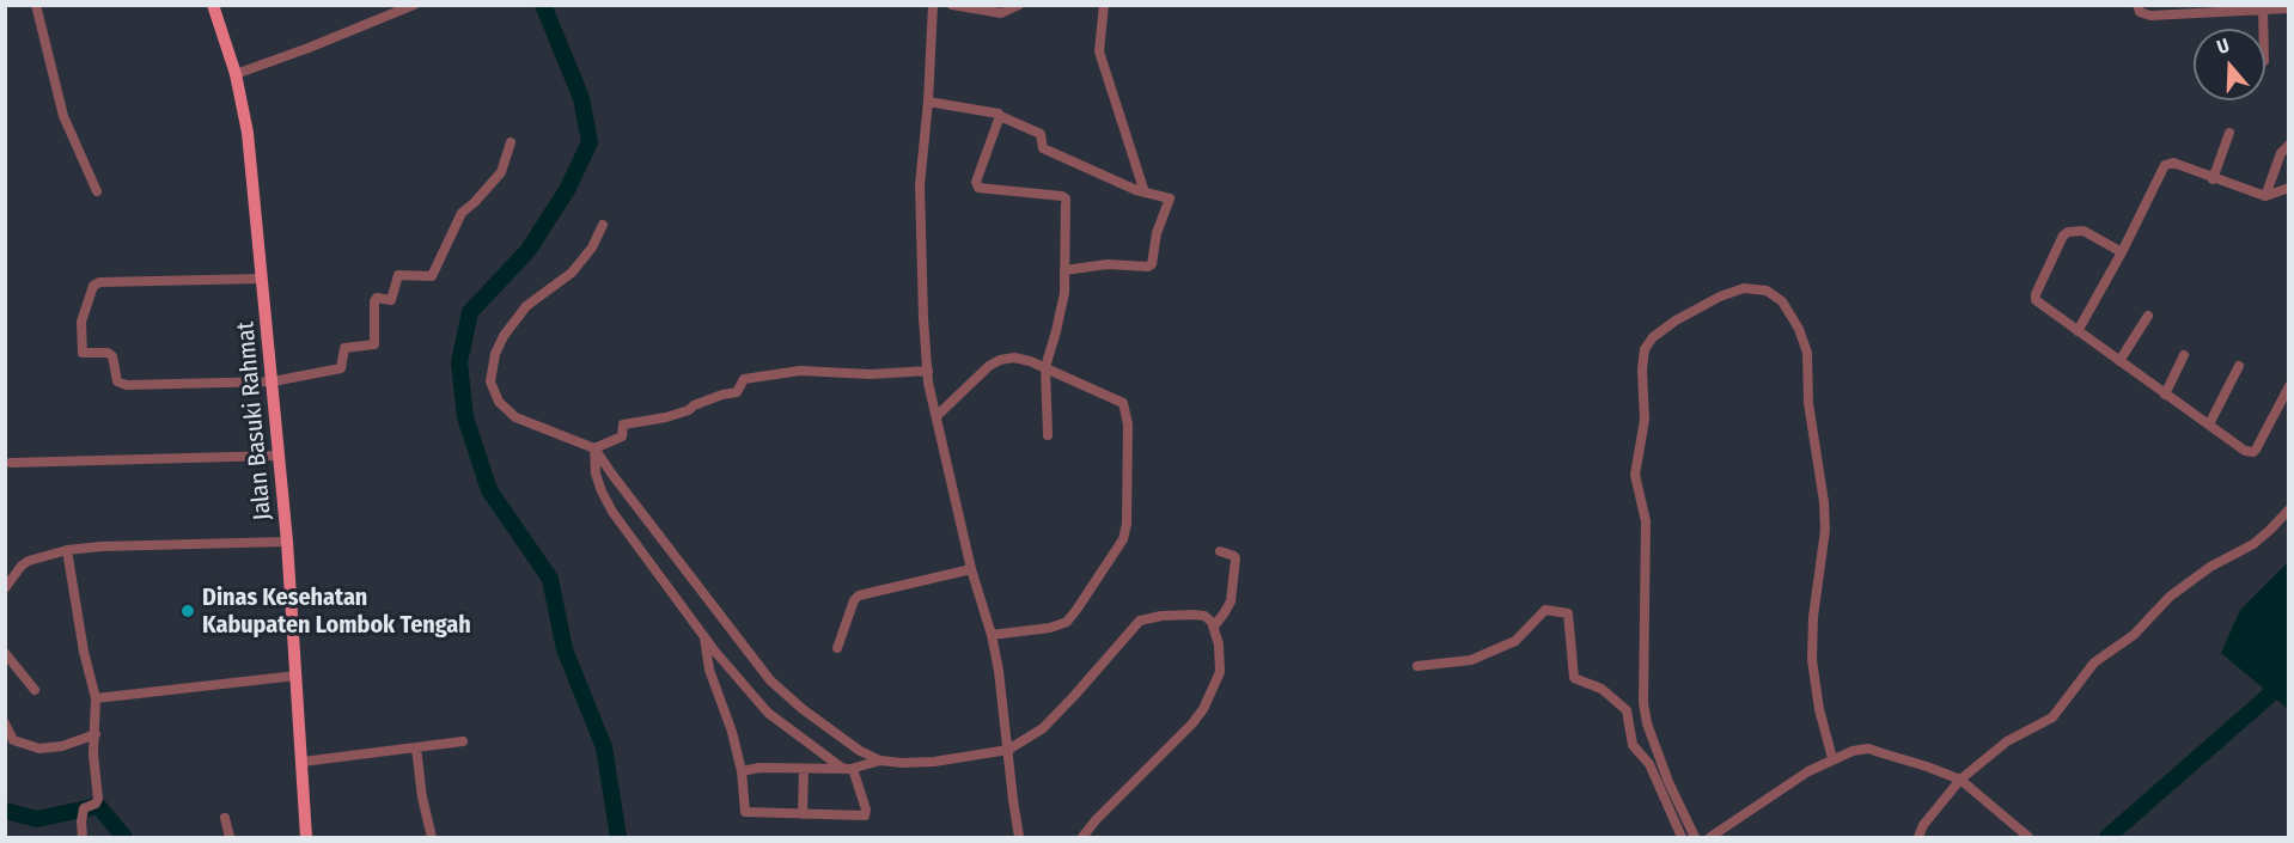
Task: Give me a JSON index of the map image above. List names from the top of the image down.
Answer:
{
  "streets": {
    "main road": ["Jalan Basuki Rahmat"]
  },
  "places": ["Dinas Kesehatan Kabupaten Lombok Tengah"],
  "north": "top"
}
